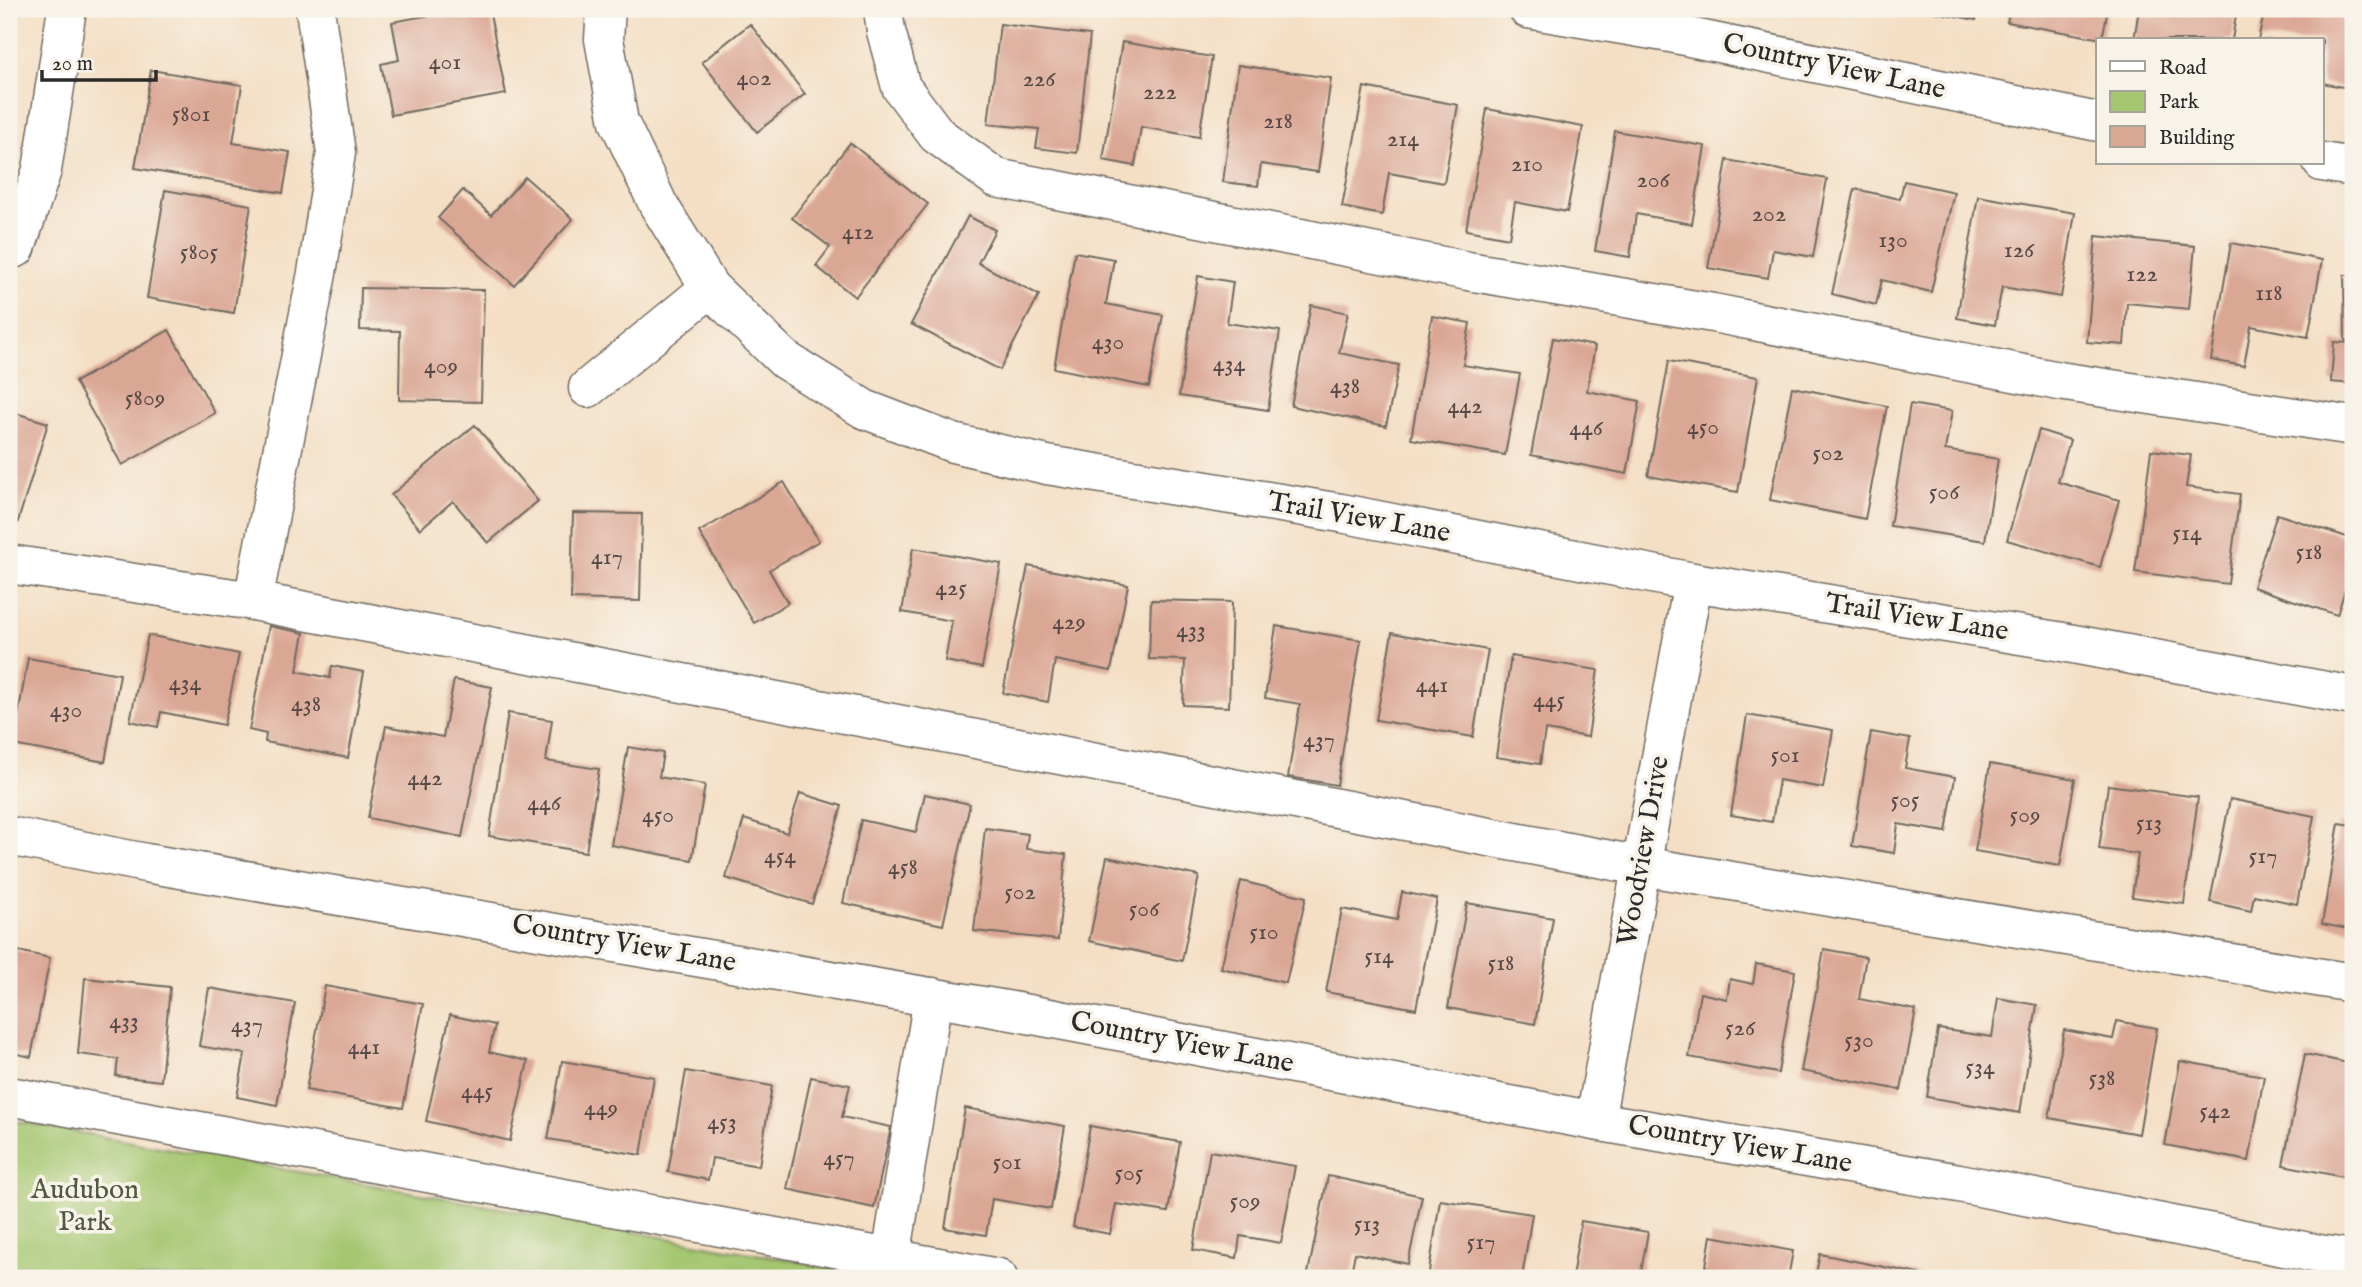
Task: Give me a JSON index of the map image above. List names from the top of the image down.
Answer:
{
  "streets": {
    "street": ["Country View Lane", "Trail View Lane", "Woodview Drive"]
  },
  "crossings": [
    ["Country View Lane", "Woodview Drive"],
    ["Trail View Lane", "Woodview Drive"]
  ],
  "parks": ["Audubon Park"],
  "house_numbers": [
    "401",
    "402",
    "226",
    "222",
    "5801",
    "218",
    "214",
    "210",
    "206",
    "202",
    "412",
    "130",
    "126",
    "5805",
    "122",
    "118",
    "430",
    "434",
    "409",
    "438",
    "5809",
    "442",
    "450",
    "446",
    "502",
    "506",
    "514",
    "518",
    "417",
    "425",
    "429",
    "433",
    "434",
    "441",
    "445",
    "438",
    "430",
    "437",
    "501",
    "442",
    "505",
    "446",
    "450",
    "509",
    "513",
    "454",
    "517",
    "458",
    "502",
    "506",
    "510",
    "514",
    "518",
    "433",
    "437",
    "526",
    "530",
    "441",
    "534",
    "538",
    "445",
    "449",
    "542",
    "453",
    "457",
    "501",
    "505",
    "509",
    "513",
    "517"
  ],
  "legend": ["Road", "Park", "Building"],
  "scale_bar": "20 m"
}
